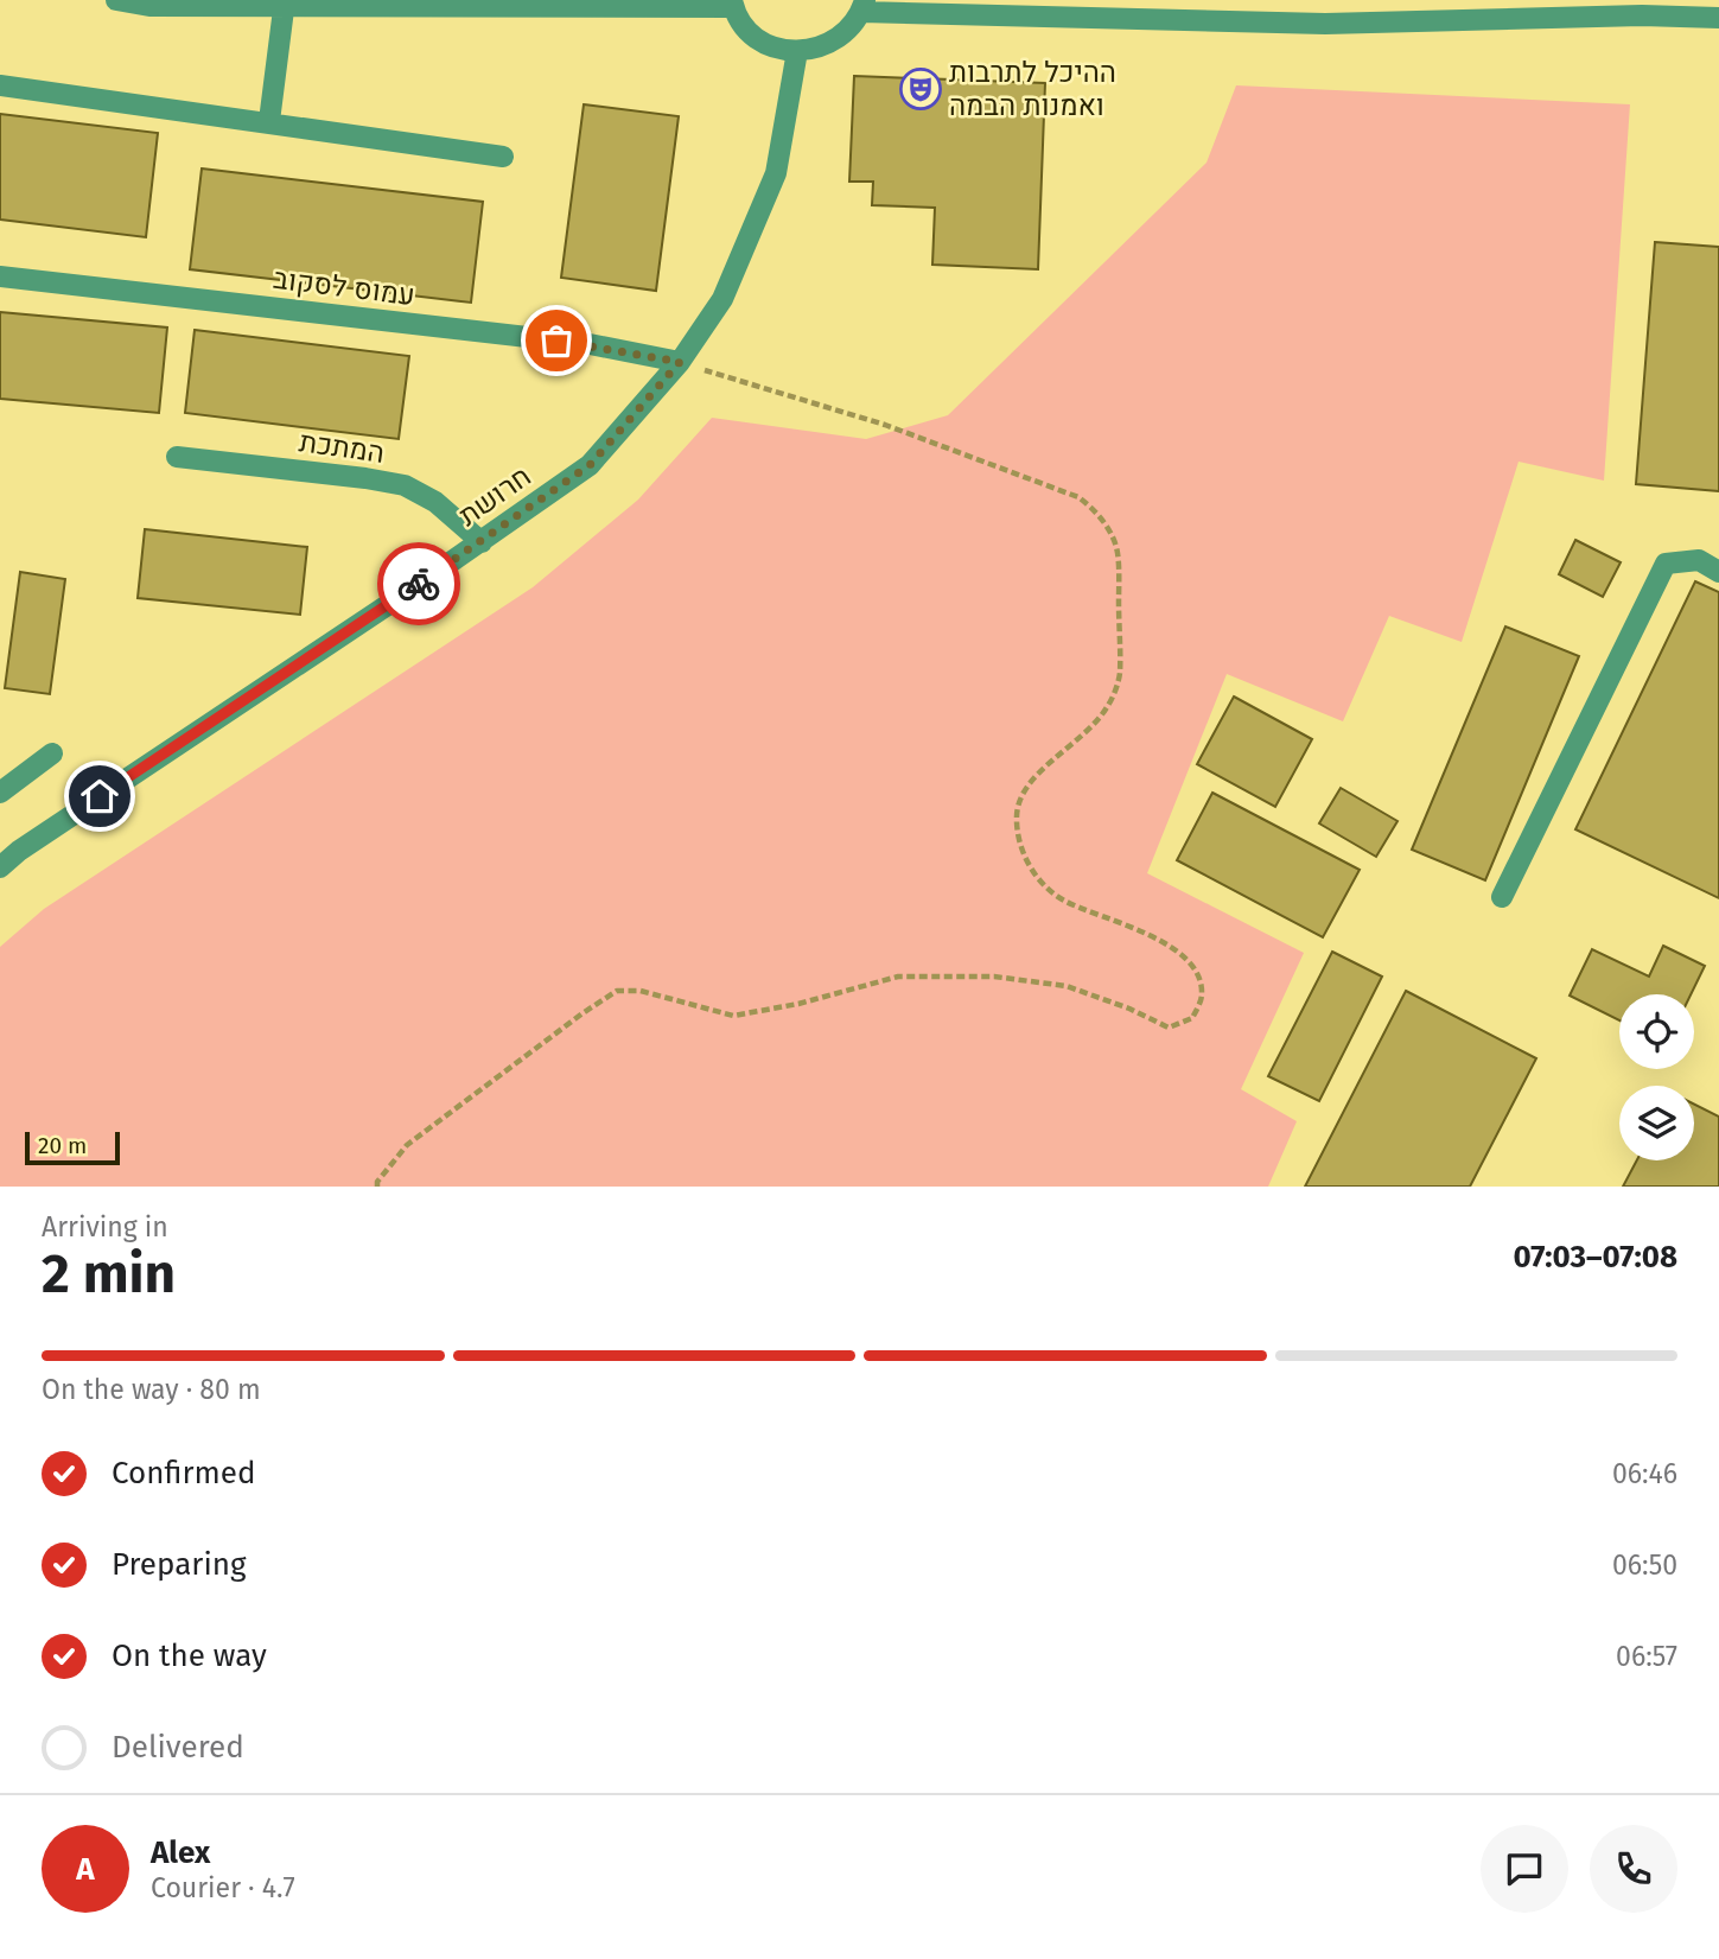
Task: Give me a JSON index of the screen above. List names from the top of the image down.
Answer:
{
  "streets": {
    "street": ["עמוס לסקוב", "המתכת", "חרושת"]
  },
  "crossings": [
    ["עמוס לסקוב", "חרושת"],
    ["המתכת", "חרושת"]
  ],
  "places": {
    "theatre": ["ההיכל לתרבות ואמנות הבמה"]
  },
  "scale_bar": "20 m",
  "page": {
    "scale": "20 m",
    "heading": ["2 min", "Arriving in", "07:03–07:08"],
    "panel": ["Alex", "Courier · 4.7"],
    "bar": "On the way · 80 m",
    "list": [
      ["Confirmed", "06:46"],
      ["Preparing", "06:50"],
      ["On the way", "06:57"],
      "Delivered"
    ],
    "round": "A"
  }
}
